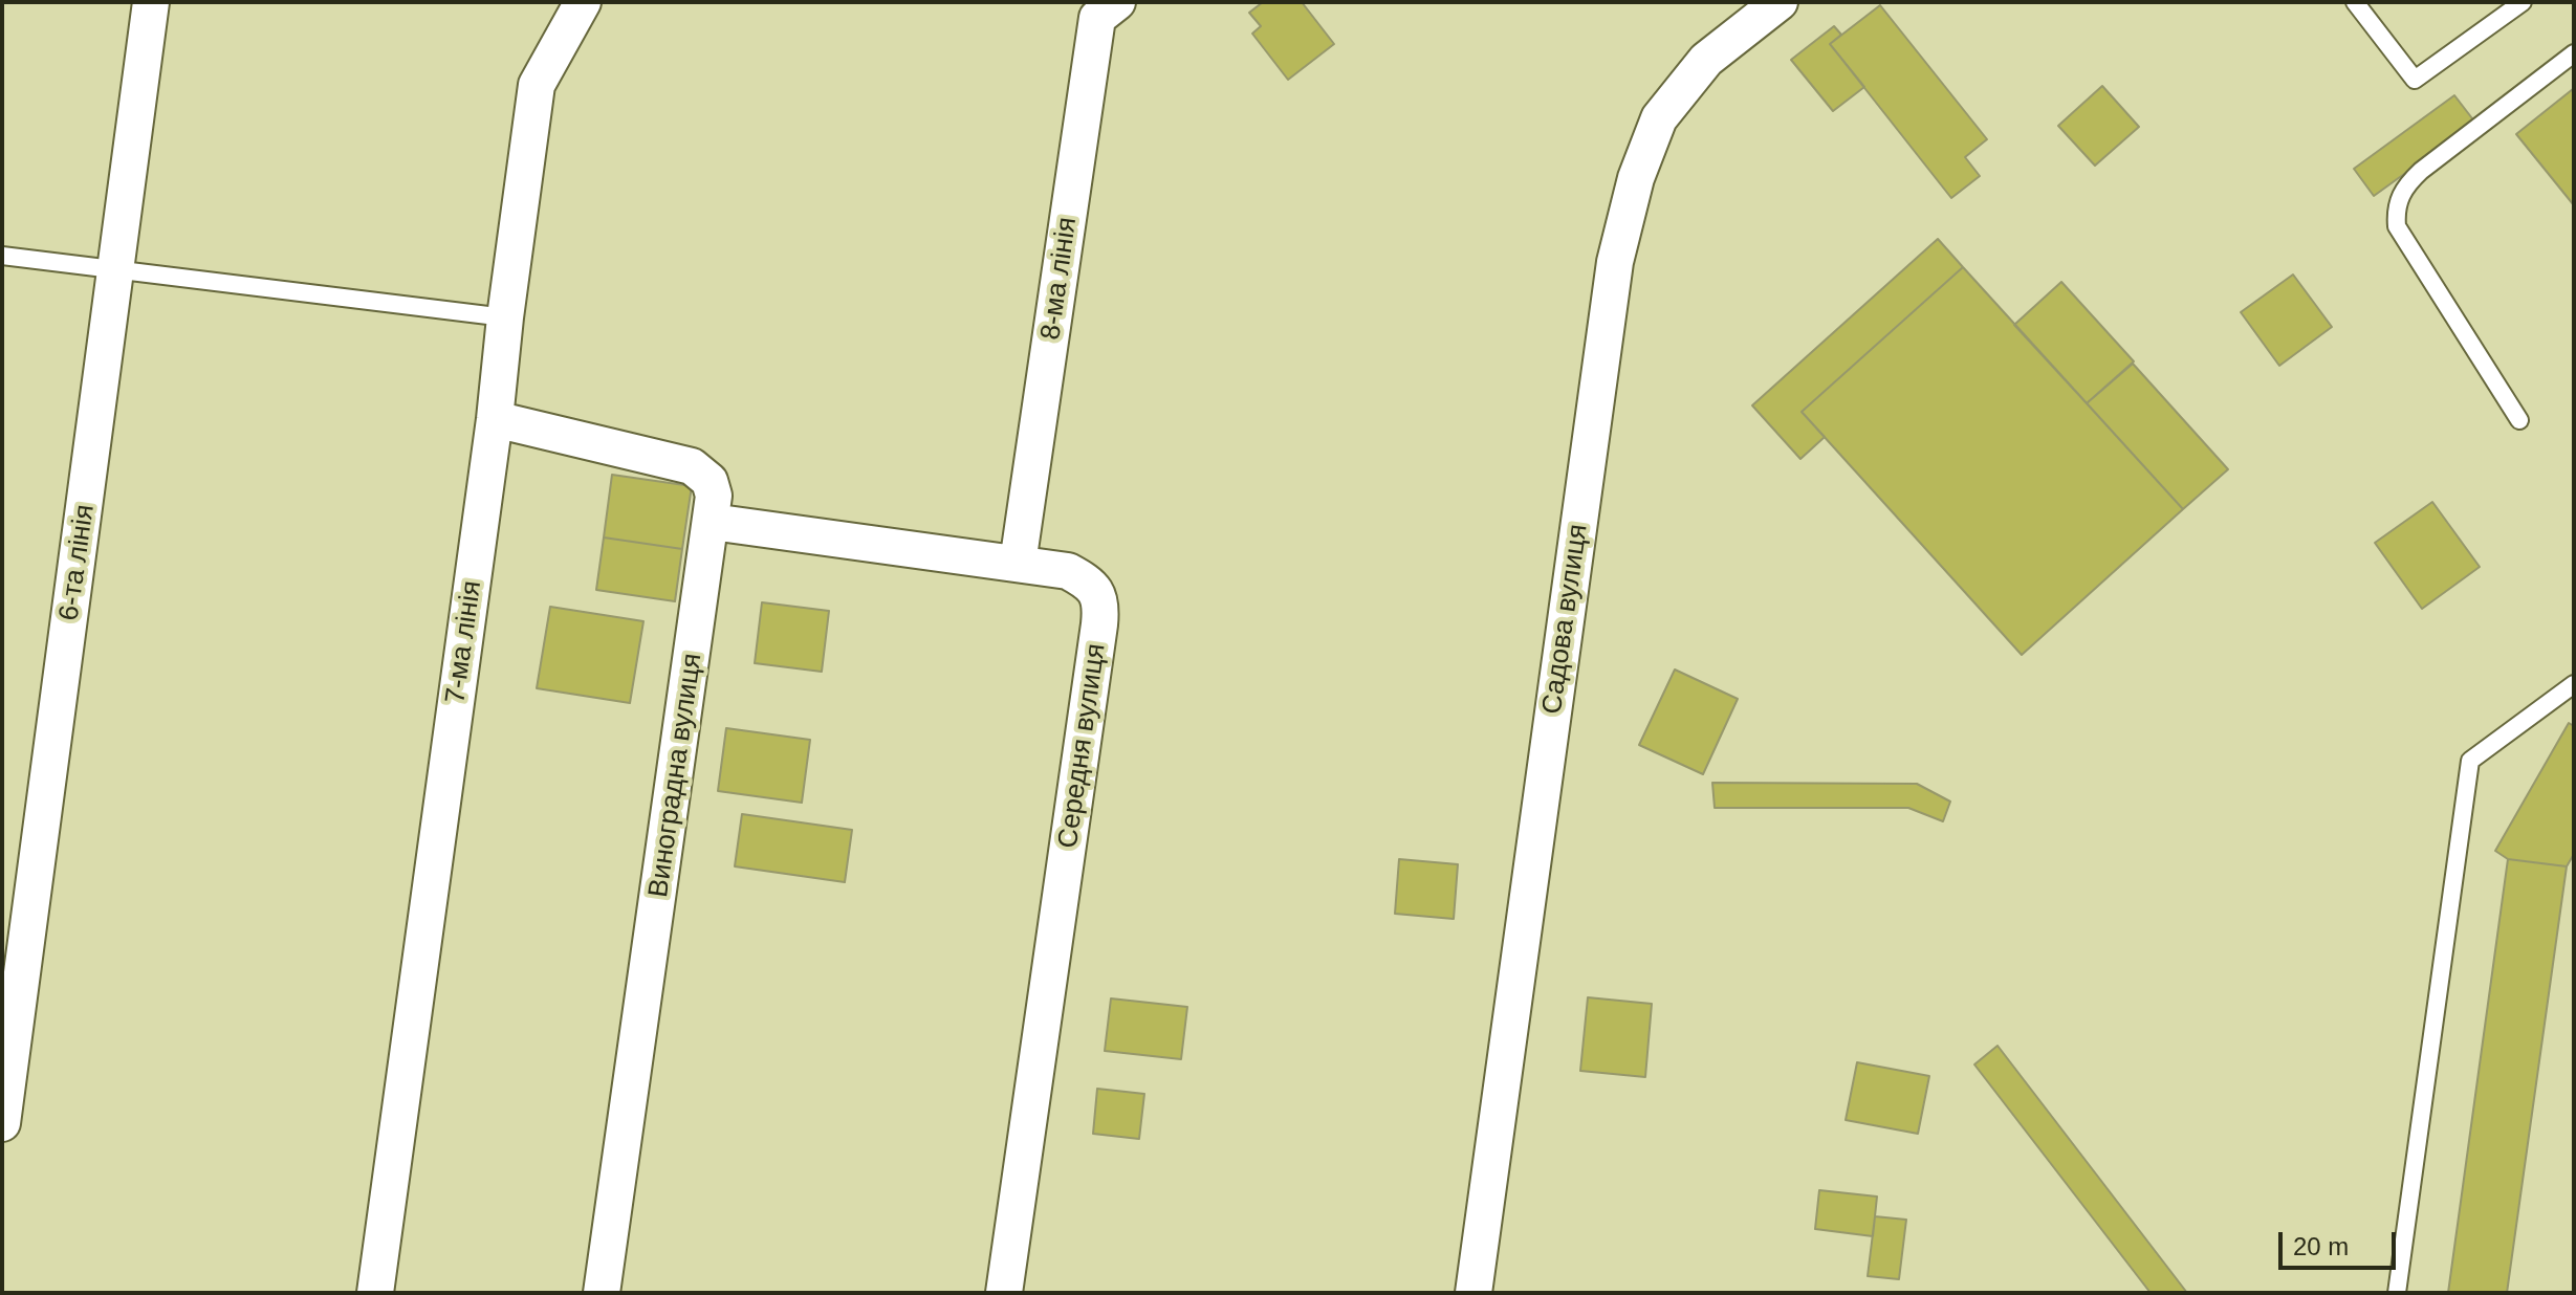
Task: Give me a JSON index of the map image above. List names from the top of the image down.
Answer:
{
  "streets": {
    "street": [
      "8-ма лінія",
      "6-та лінія",
      "Садова вулиця",
      "7-ма лінія",
      "Середня вулиця",
      "Виноградна вулиця"
    ]
  },
  "crossings": [
    ["8-ма лінія", "Середня вулиця"],
    ["7-ма лінія", "Виноградна вулиця"],
    ["Середня вулиця", "Виноградна вулиця"]
  ],
  "scale_bar": "20 m"
}
